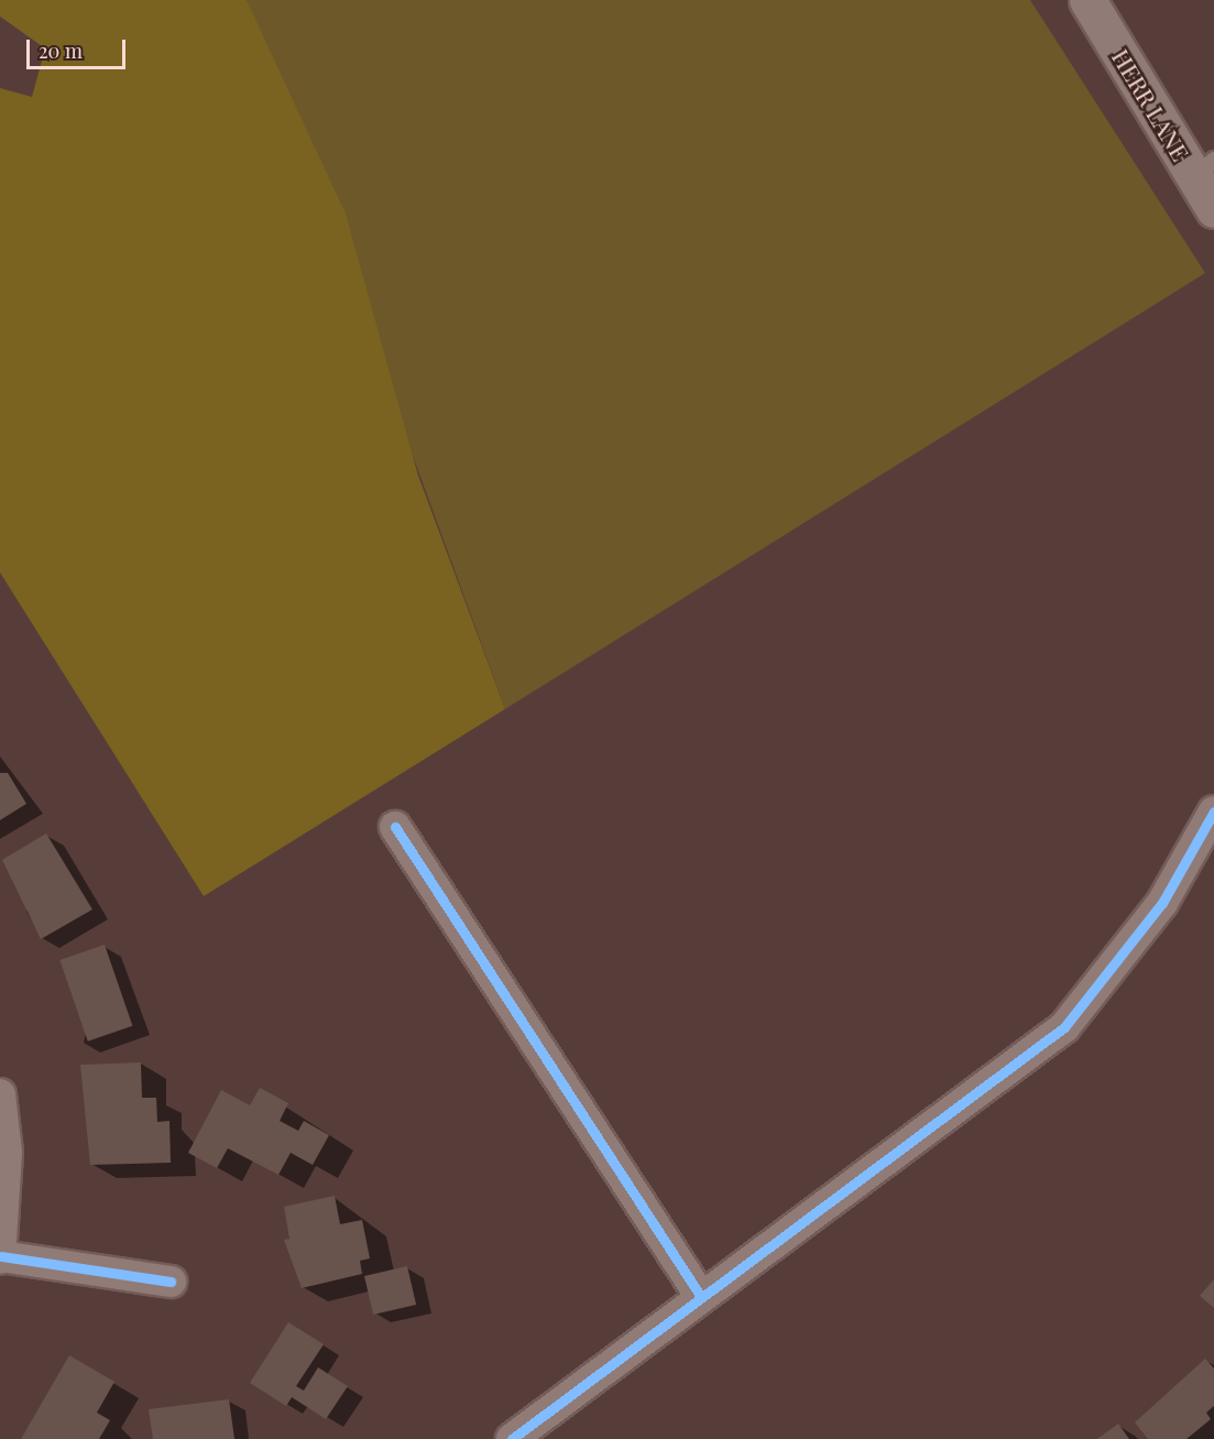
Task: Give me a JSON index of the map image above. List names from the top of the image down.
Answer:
{
  "streets": {
    "main road": ["HERR LANE"]
  },
  "scale_bar": "20 m"
}
